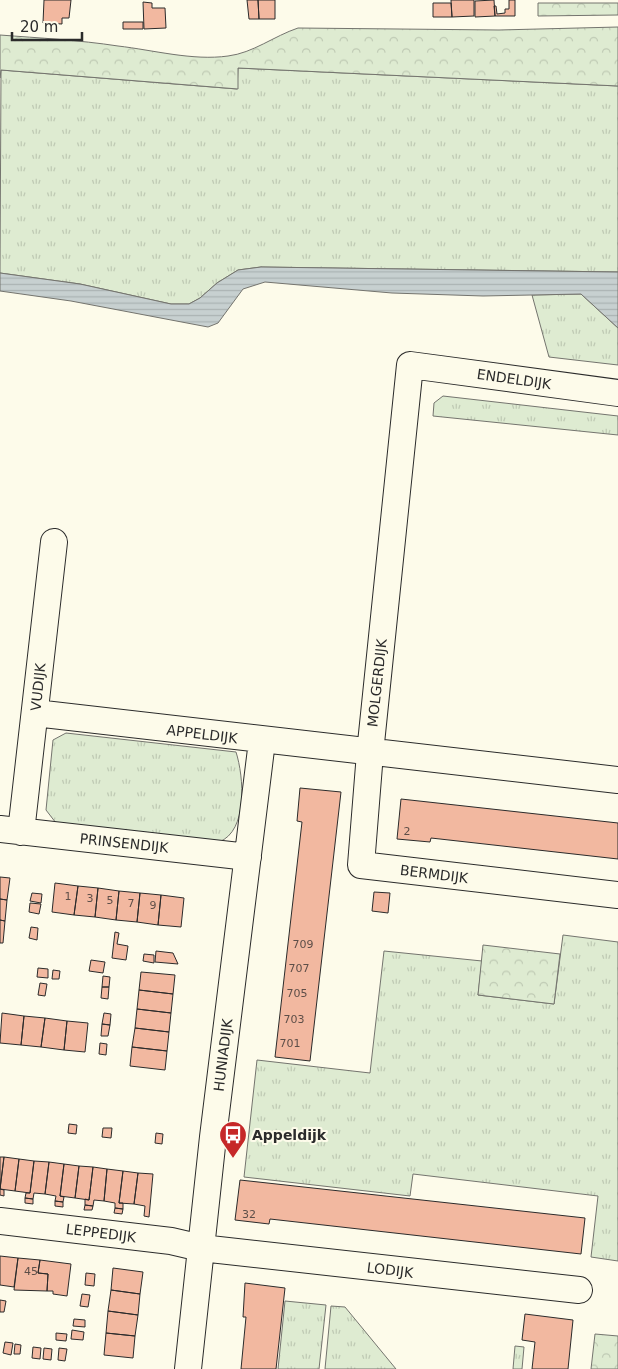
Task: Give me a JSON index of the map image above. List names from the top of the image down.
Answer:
{
  "streets": {
    "street": [
      "ENDELDIJK",
      "MOLGERDIJK",
      "VUDIJK",
      "APPELDIJK",
      "PRINSENDIJK",
      "BERMDIJK",
      "HUNIADIJK",
      "LEPPEDIJK",
      "LODIJK"
    ]
  },
  "crossings": [
    ["ENDELDIJK", "MOLGERDIJK"],
    ["MOLGERDIJK", "APPELDIJK"],
    ["MOLGERDIJK", "BERMDIJK"],
    ["VUDIJK", "APPELDIJK"],
    ["VUDIJK", "PRINSENDIJK"],
    ["APPELDIJK", "BERMDIJK"],
    ["APPELDIJK", "HUNIADIJK"],
    ["PRINSENDIJK", "HUNIADIJK"],
    ["HUNIADIJK", "LEPPEDIJK"],
    ["HUNIADIJK", "LODIJK"],
    ["LEPPEDIJK", "LODIJK"]
  ],
  "places": {
    "bus stop": ["Appeldijk"]
  },
  "house_numbers": [
    "2",
    "1",
    "3",
    "5",
    "7",
    "9",
    "709",
    "707",
    "705",
    "703",
    "701",
    "32",
    "45"
  ],
  "scale_bar": "20 m"
}
